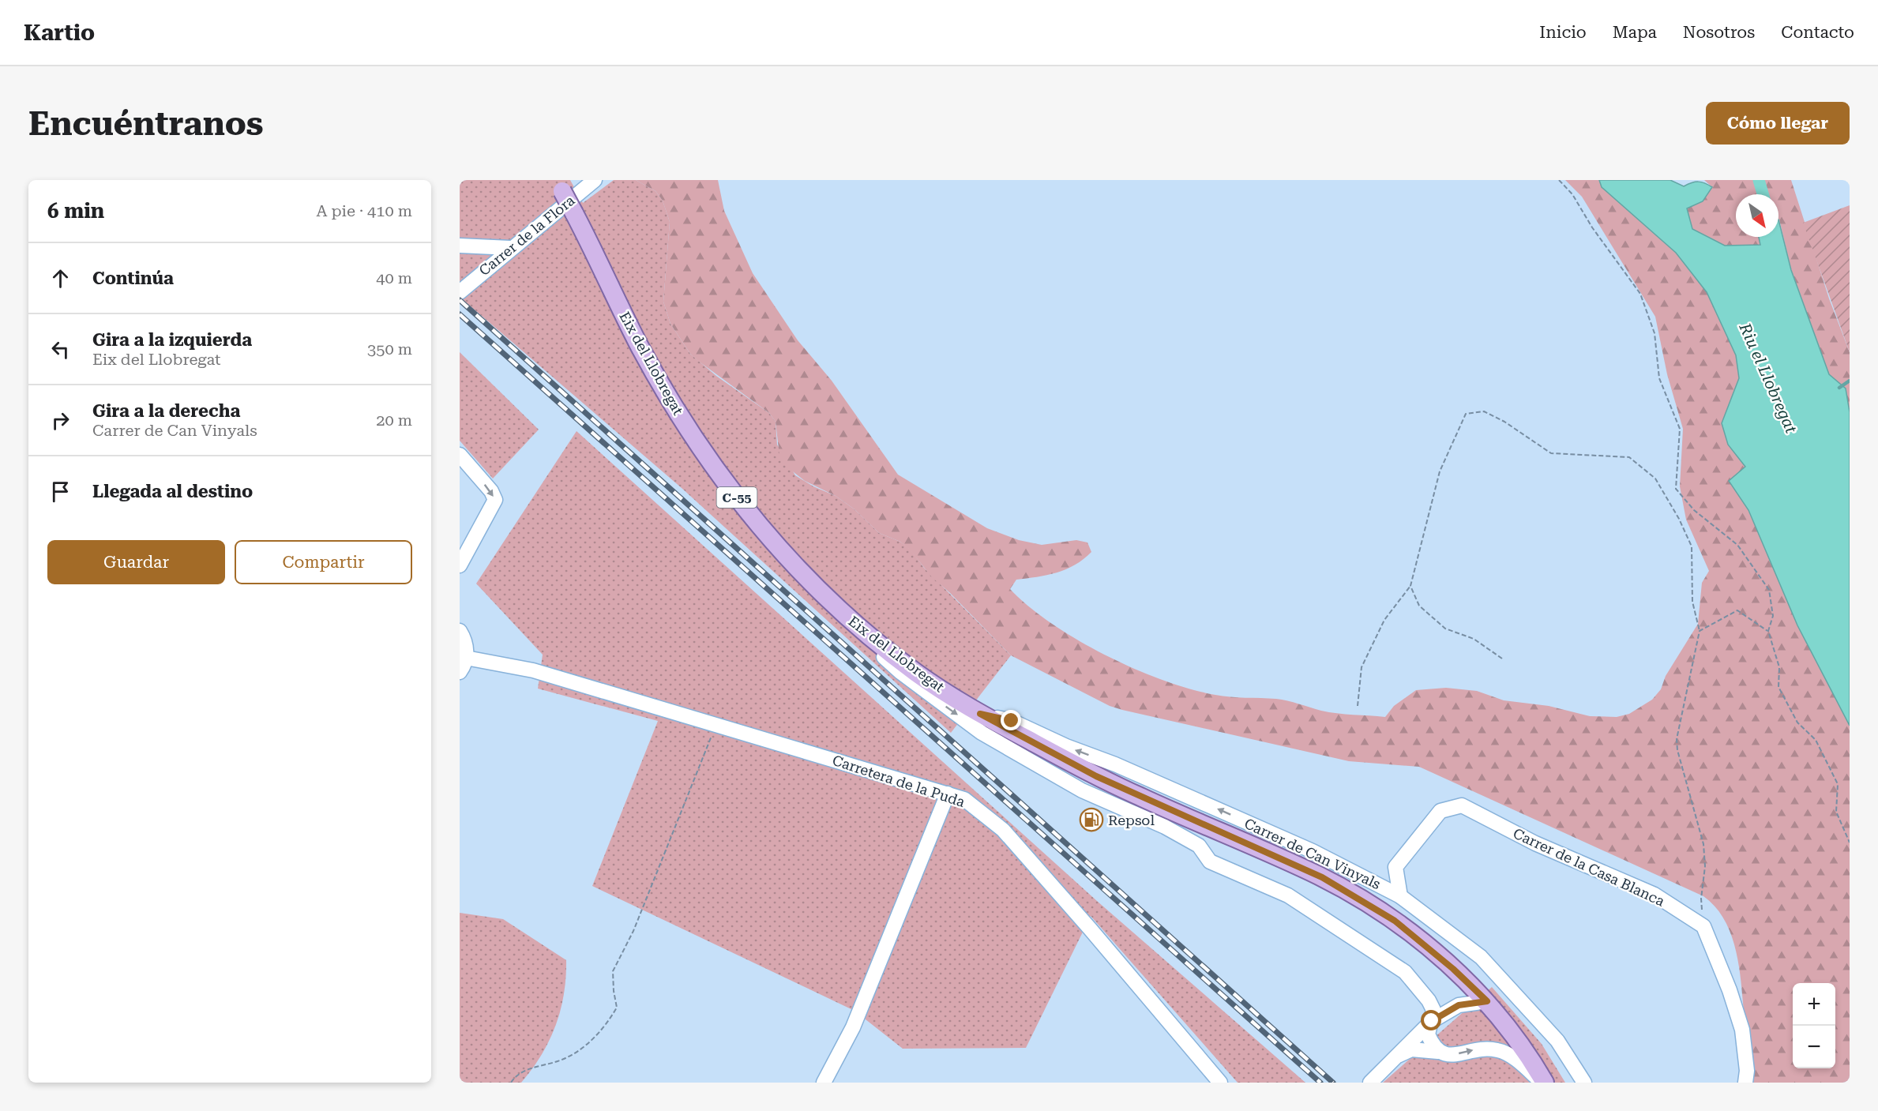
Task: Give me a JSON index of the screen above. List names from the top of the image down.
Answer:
{
  "streets": {
    "main road": ["Eix del Llobregat", "C-55"],
    "street": [
      "Carrer de la Flora",
      "Carretera de la Puda",
      "Carrer de Can Vinyals",
      "Carrer de la Casa Blanca"
    ]
  },
  "crossings": [
    ["Eix del Llobregat", "Carrer de Can Vinyals"],
    ["Carrer de Can Vinyals", "Carrer de la Casa Blanca"]
  ],
  "water": ["Riu el Llobregat"],
  "places": {
    "fuel station": ["Repsol"]
  },
  "north": "bottom right",
  "page": {
    "header": "Kartio",
    "nav": [
      "Inicio",
      "Mapa",
      "Nosotros",
      "Contacto"
    ],
    "buttons": [
      "Cómo llegar",
      ["Guardar", "Compartir"]
    ],
    "title": "Encuéntranos",
    "heading": ["6 min", "A pie · 410 m"],
    "list": [
      ["Continúa", "40 m"],
      ["Gira a la izquierda", "Eix del Llobregat", "350 m"],
      ["Gira a la derecha", "Carrer de Can Vinyals", "20 m"],
      "Llegada al destino"
    ],
    "map_buttons": ["+", "−"]
  }
}
